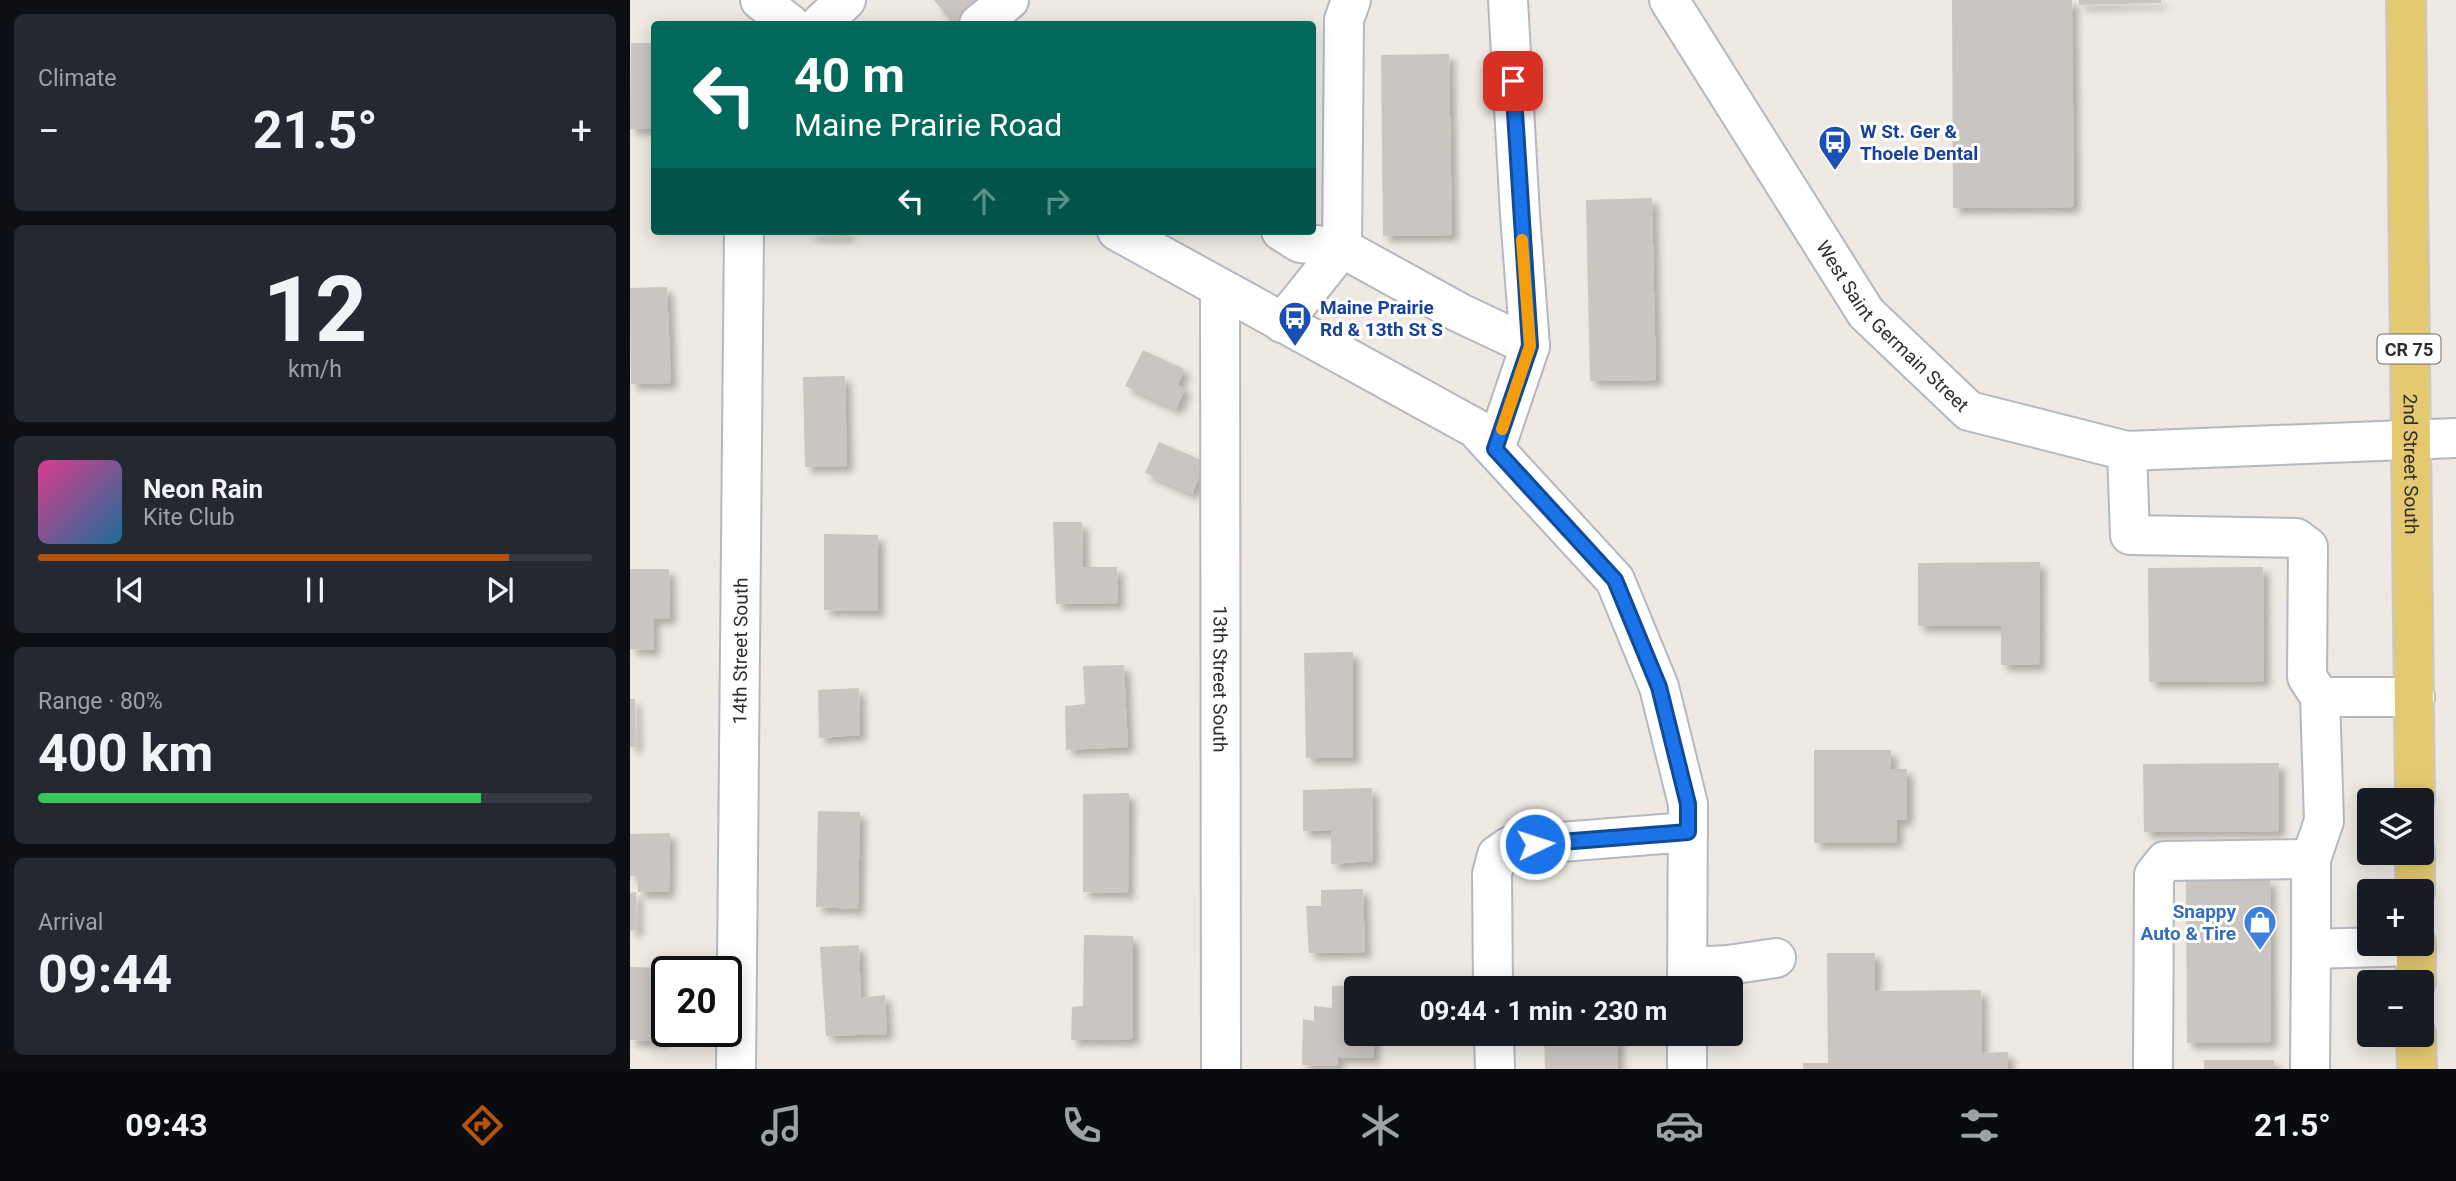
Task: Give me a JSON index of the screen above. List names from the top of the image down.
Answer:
{
  "streets": {
    "main road": ["CR 75", "2nd Street South"],
    "street": ["West Saint Germain Street", "14th Street South", "13th Street South"]
  },
  "crossings": [
    ["West Saint Germain Street", "2nd Street South"]
  ],
  "places": {
    "bus stop": ["W St. Ger & Thoele Dental", "Maine Prairie Rd & 13th St S"],
    "shop": ["Snappy Auto & Tire"]
  },
  "page": {
    "tile": [
      "Climate",
      ["12", "km/h"],
      ["Range · 80%", "400 km"],
      ["Arrival", "09:44"]
    ],
    "turn": ["40 m", "Maine Prairie Road"],
    "heat": ["−", "21.5°", "+"],
    "song": ["Neon Rain", "Kite Club"],
    "map_buttons": ["+", "−"],
    "limit": "20",
    "trip": "09:44 · 1 min · 230 m",
    "tabs": ["09:43", "21.5°"]
  }
}
